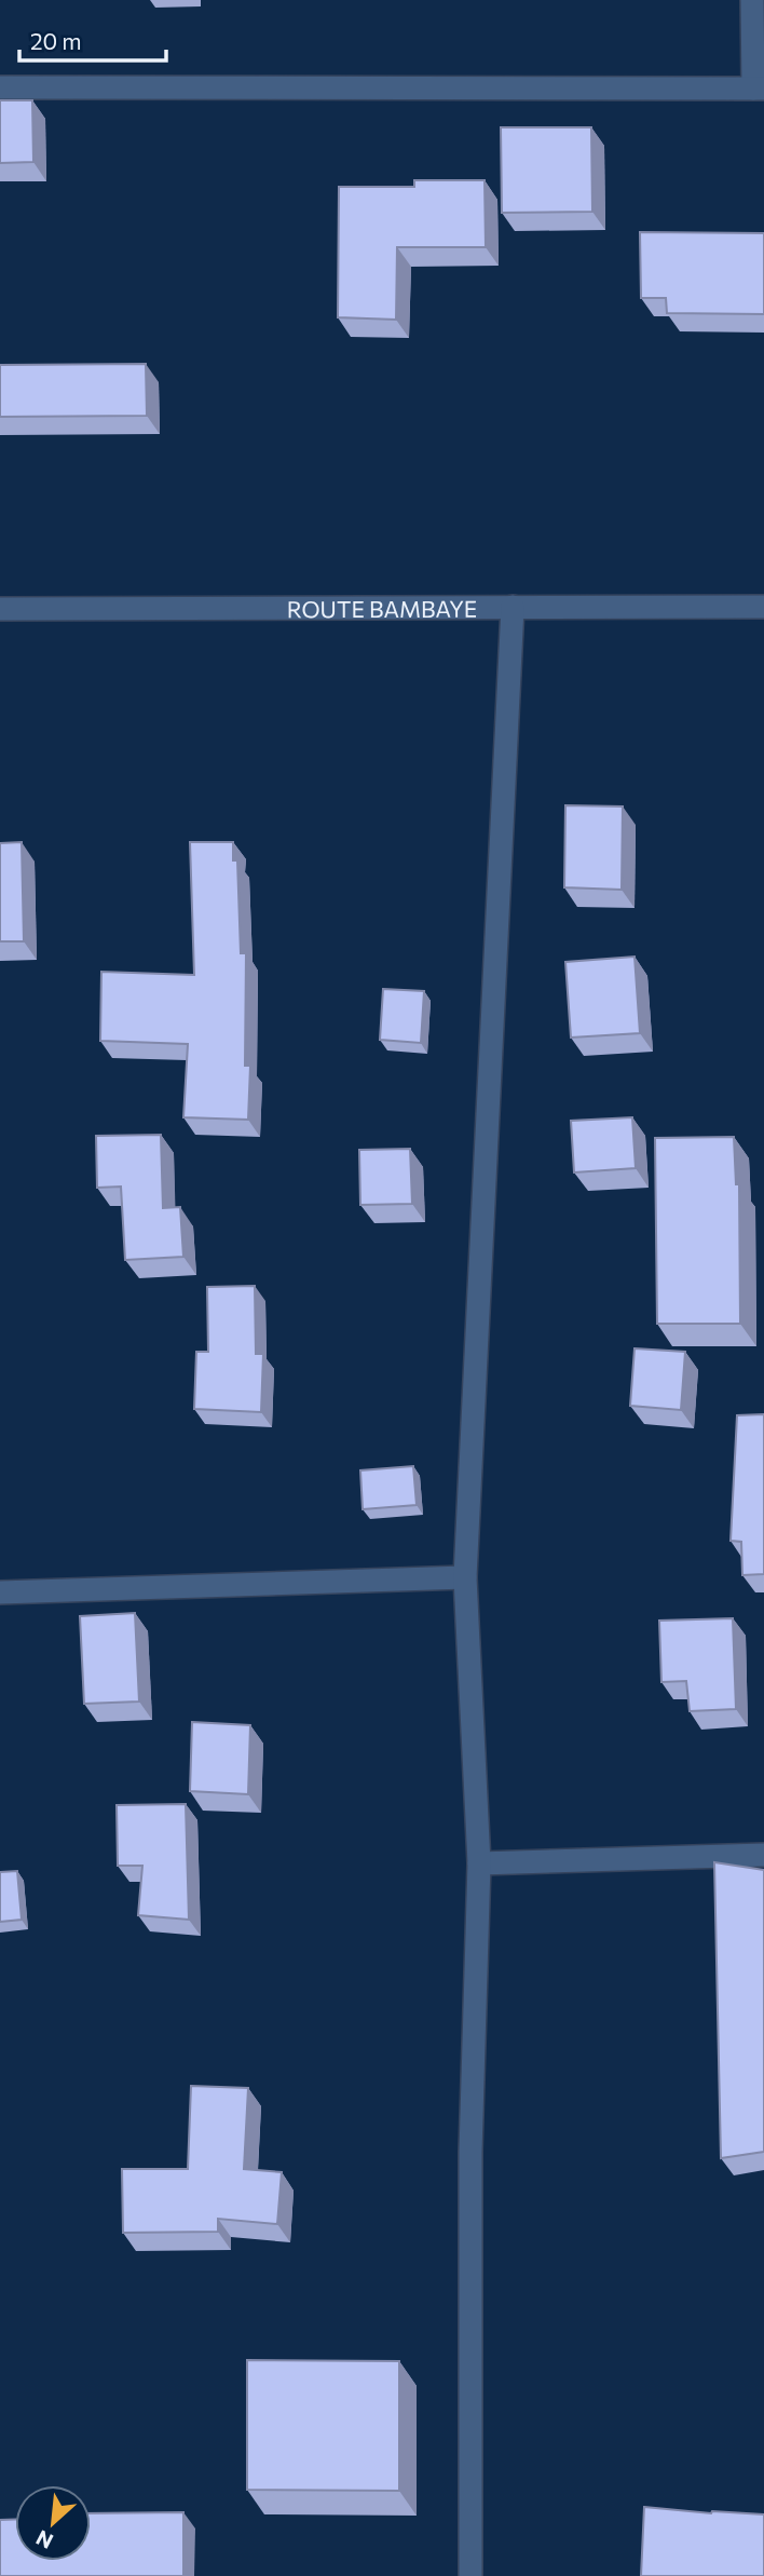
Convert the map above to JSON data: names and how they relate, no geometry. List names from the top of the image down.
{
  "streets": {
    "street": ["ROUTE BAMBAYE"]
  },
  "scale_bar": "20 m",
  "north": "bottom left"
}
